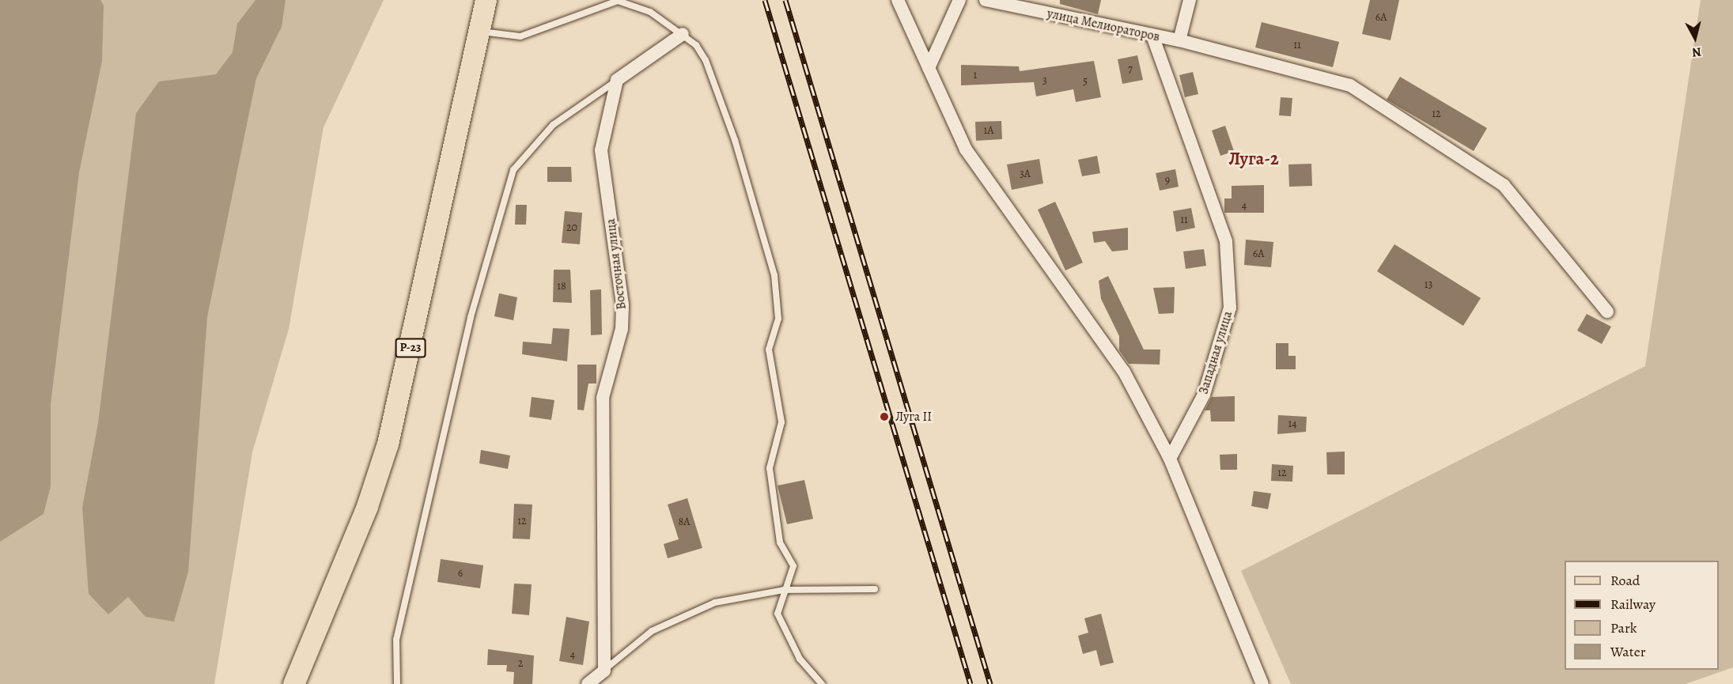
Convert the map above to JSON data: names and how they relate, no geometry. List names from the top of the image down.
{
  "streets": {
    "main road": ["Р-23"],
    "street": ["улица Мелиораторов", "Восточная улица", "Западная улица"]
  },
  "crossings": [
    ["улица Мелиораторов", "Западная улица"]
  ],
  "districts": ["Луга-2"],
  "places": ["Луга II"],
  "house_numbers": [
    "6А",
    "11",
    "7",
    "1",
    "3",
    "5",
    "12",
    "1А",
    "3А",
    "9",
    "4",
    "11",
    "20",
    "6А",
    "13",
    "18",
    "14",
    "12",
    "12",
    "8А",
    "6",
    "4",
    "2"
  ],
  "legend": [
    "Road",
    "Railway",
    "Park",
    "Water"
  ],
  "north": "bottom"
}
